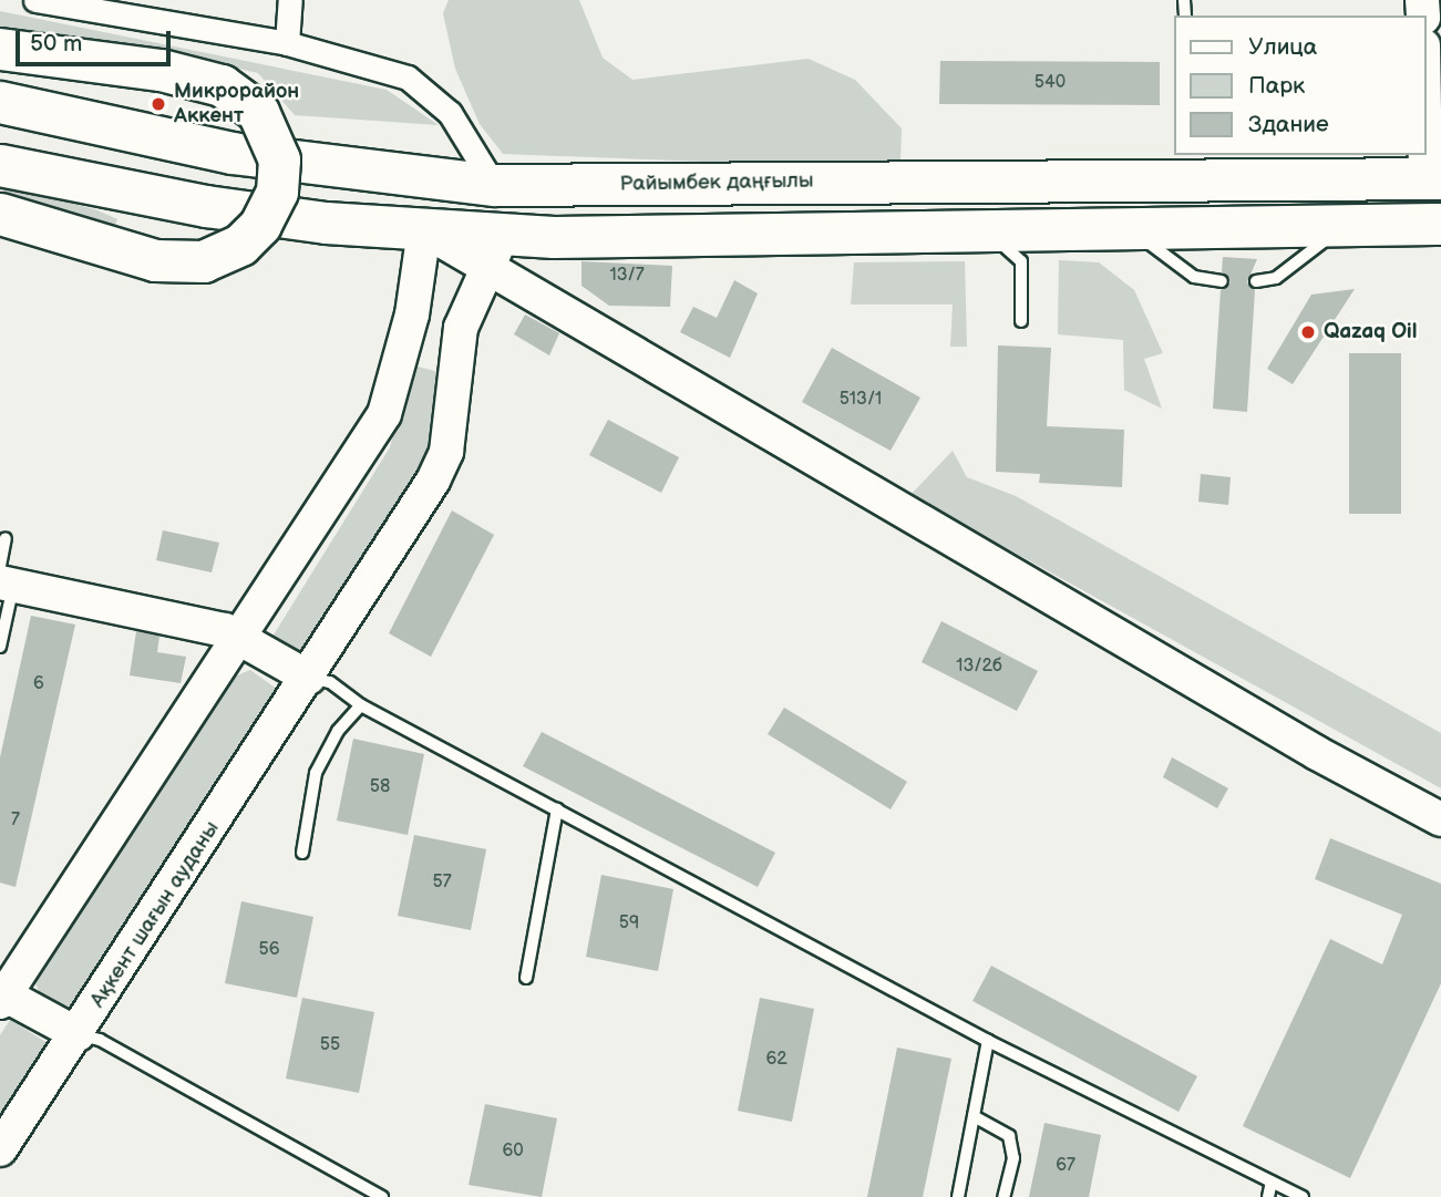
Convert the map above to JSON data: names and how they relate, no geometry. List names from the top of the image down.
{
  "streets": {
    "highway": ["Райымбек даңғылы"],
    "street": ["Ақкент шағын ауданы"]
  },
  "places": ["Микрорайон Аккент", "Qazaq Oil"],
  "house_numbers": [
    "540",
    "13/7",
    "513/1",
    "13/2б",
    "6",
    "58",
    "7",
    "57",
    "59",
    "56",
    "55",
    "62",
    "60",
    "67"
  ],
  "legend": ["Улица", "Парк", "Здание"],
  "scale_bar": "50 m"
}
